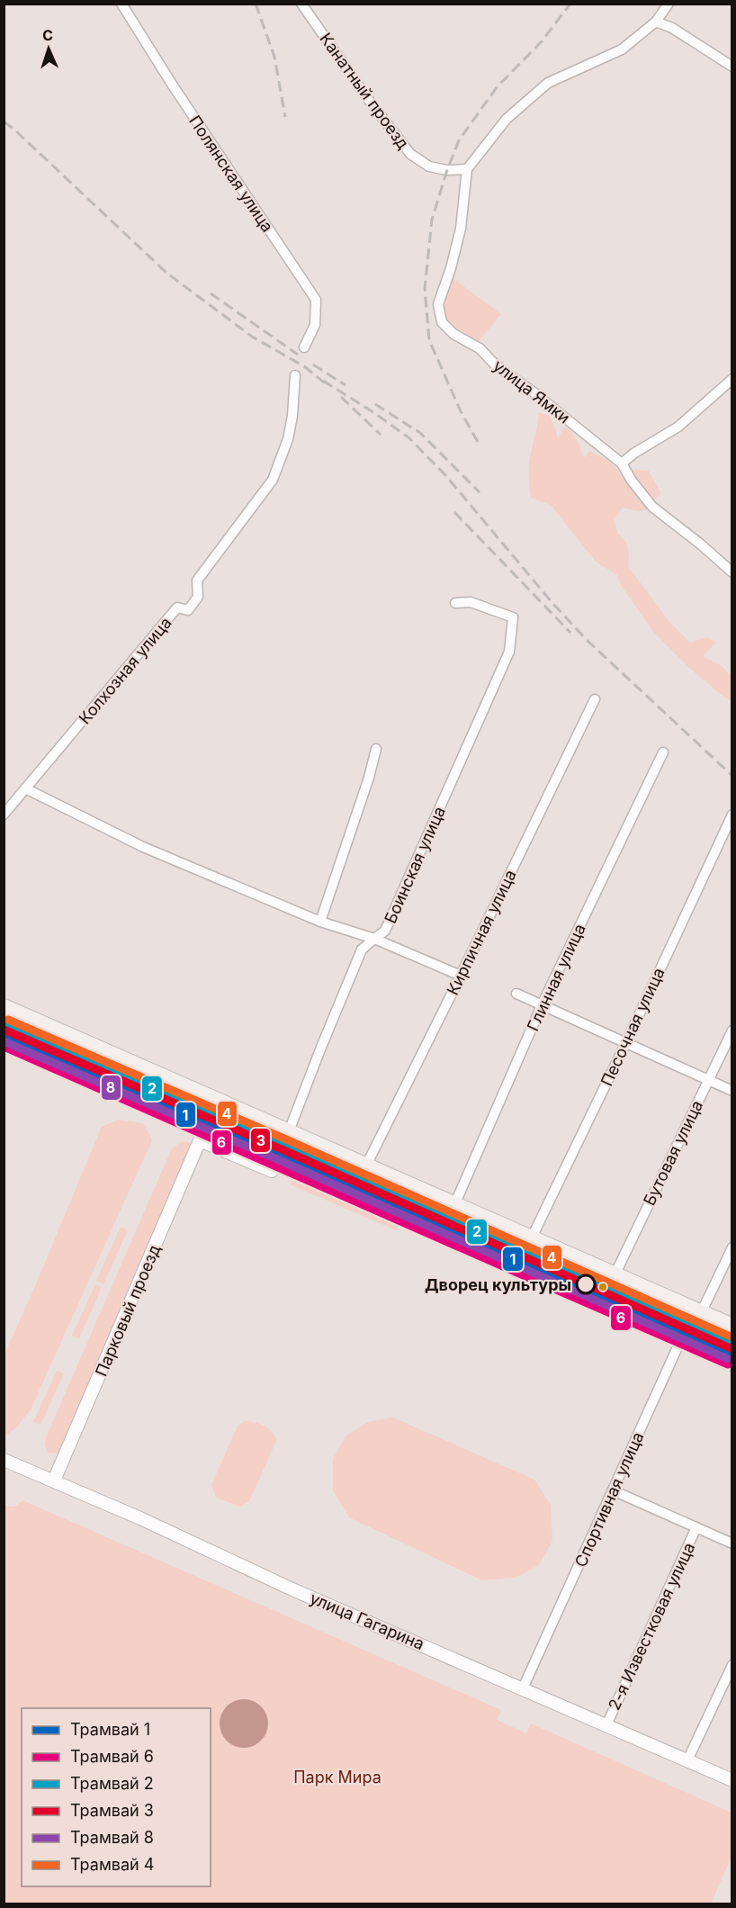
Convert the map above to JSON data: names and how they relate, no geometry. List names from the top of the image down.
{
  "streets": {
    "street": [
      "Канатный проезд",
      "Полянская улица",
      "улица Ямки",
      "Колхозная улица",
      "Боинская улица",
      "Кирпичная улица",
      "Глинная улица",
      "Песочная улица",
      "Бутовая улица",
      "Парковый проезд",
      "Спортивная улица",
      "улица Гагарина",
      "2-я Известковая улица"
    ]
  },
  "crossings": [
    ["Канатный проезд", "улица Ямки"],
    ["Боинская улица", "Парковый проезд"],
    ["Парковый проезд", "улица Гагарина"],
    ["Спортивная улица", "улица Гагарина"],
    ["улица Гагарина", "2-я Известковая улица"]
  ],
  "parks": ["Парк Мира"],
  "places": ["Дворец культуры"],
  "lines": [
    "tram line 4",
    "tram line 2",
    "tram line 3",
    "tram line 1",
    "tram line 8",
    "tram line 6"
  ],
  "legend": [
    "Трамвай 1",
    "Трамвай 6",
    "Трамвай 2",
    "Трамвай 3",
    "Трамвай 8",
    "Трамвай 4"
  ],
  "north": "top"
}
